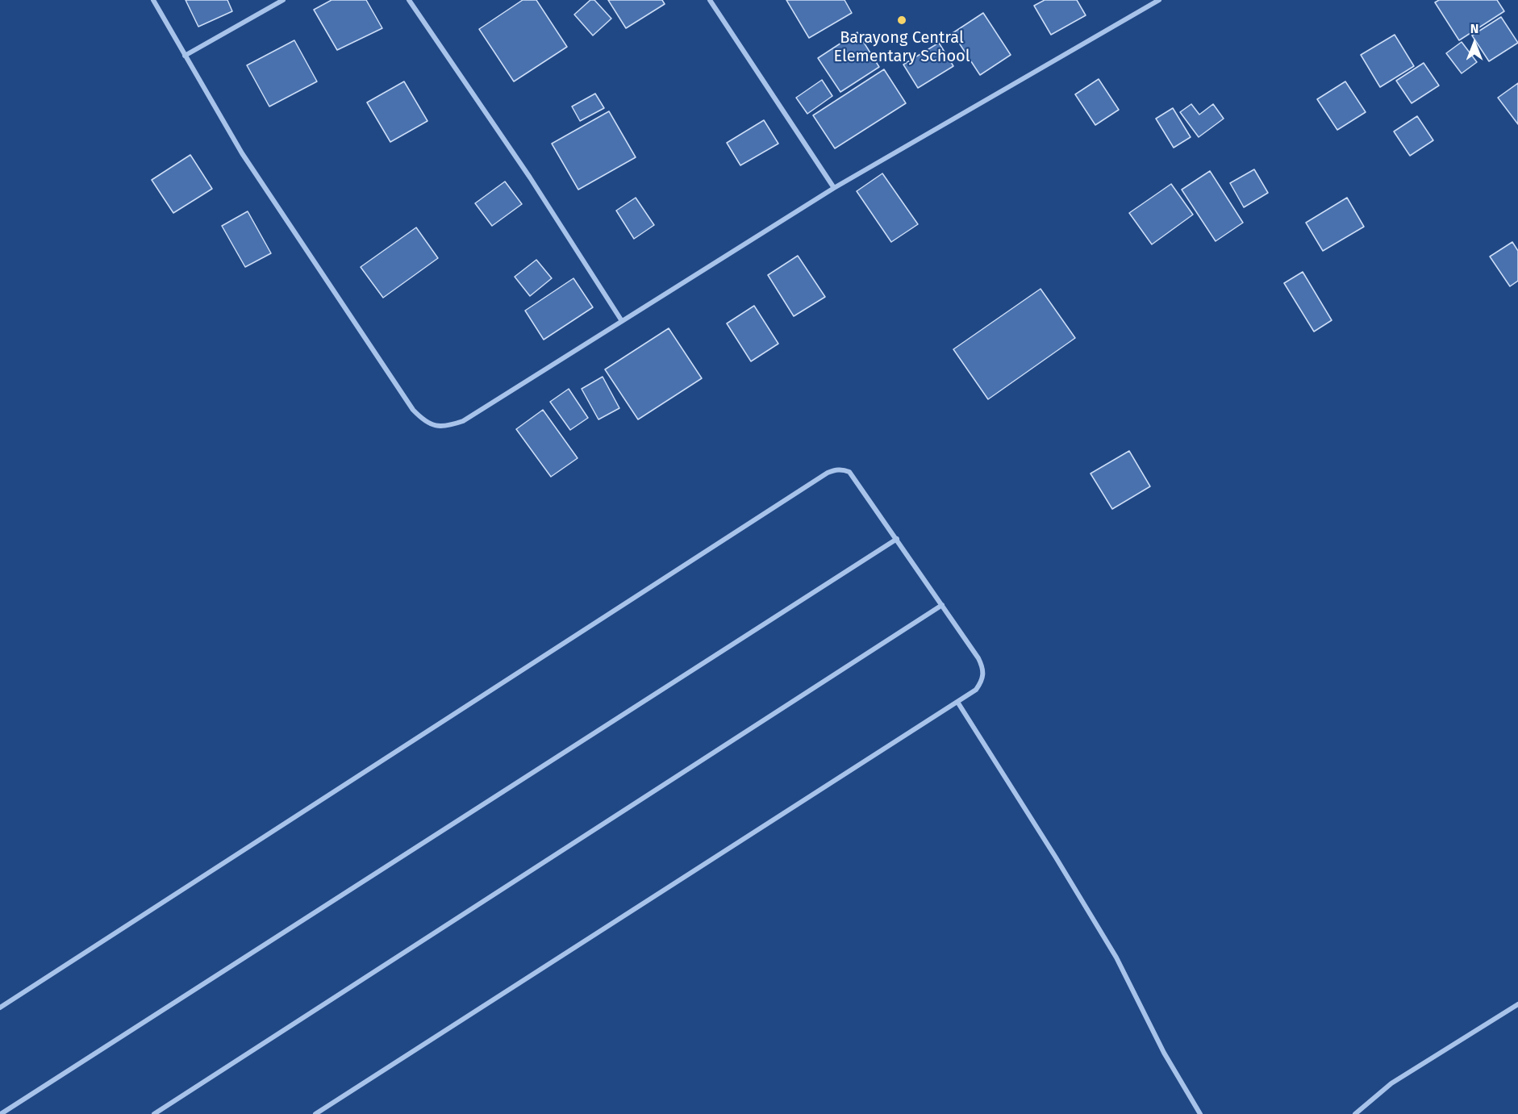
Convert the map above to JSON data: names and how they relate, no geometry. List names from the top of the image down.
{
  "places": ["Barayong Central Elementary School"],
  "north": "top"
}
